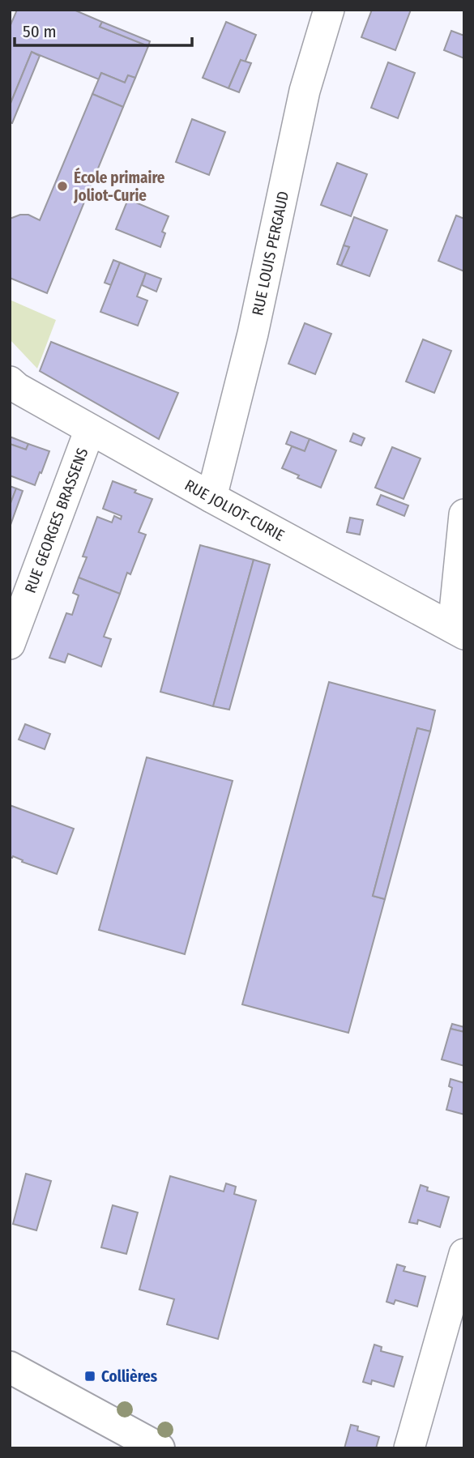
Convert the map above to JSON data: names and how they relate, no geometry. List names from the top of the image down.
{
  "streets": {
    "street": ["RUE LOUIS PERGAUD", "RUE JOLIOT-CURIE", "RUE GEORGES BRASSENS"]
  },
  "crossings": [
    ["RUE LOUIS PERGAUD", "RUE JOLIOT-CURIE"],
    ["RUE JOLIOT-CURIE", "RUE GEORGES BRASSENS"]
  ],
  "places": {
    "other": ["École primaire Joliot-Curie"],
    "transit": ["Collières"]
  },
  "scale_bar": "50 m"
}
